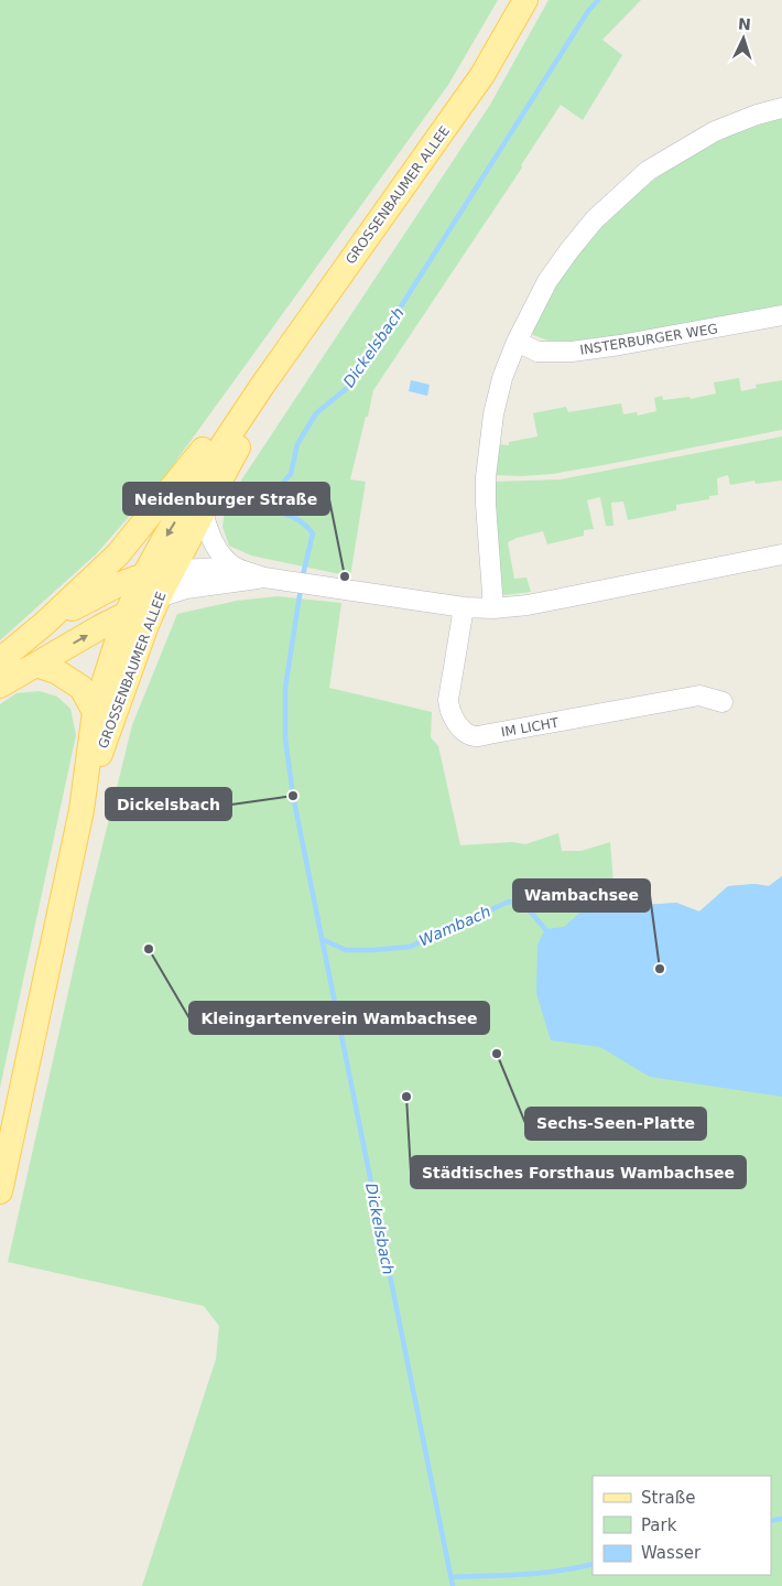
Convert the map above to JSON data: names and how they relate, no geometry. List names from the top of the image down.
{
  "streets": {
    "main road": ["GROSSENBAUMER ALLEE"],
    "street": ["INSTERBURGER WEG", "IM LICHT"]
  },
  "water": ["Dickelsbach", "Wambach"],
  "places": [
    "Neidenburger Straße",
    "Dickelsbach",
    "Kleingartenverein Wambachsee",
    "Wambachsee",
    "Sechs-Seen-Platte",
    "Städtisches Forsthaus Wambachsee"
  ],
  "legend": ["Straße", "Park", "Wasser"],
  "north": "top"
}
